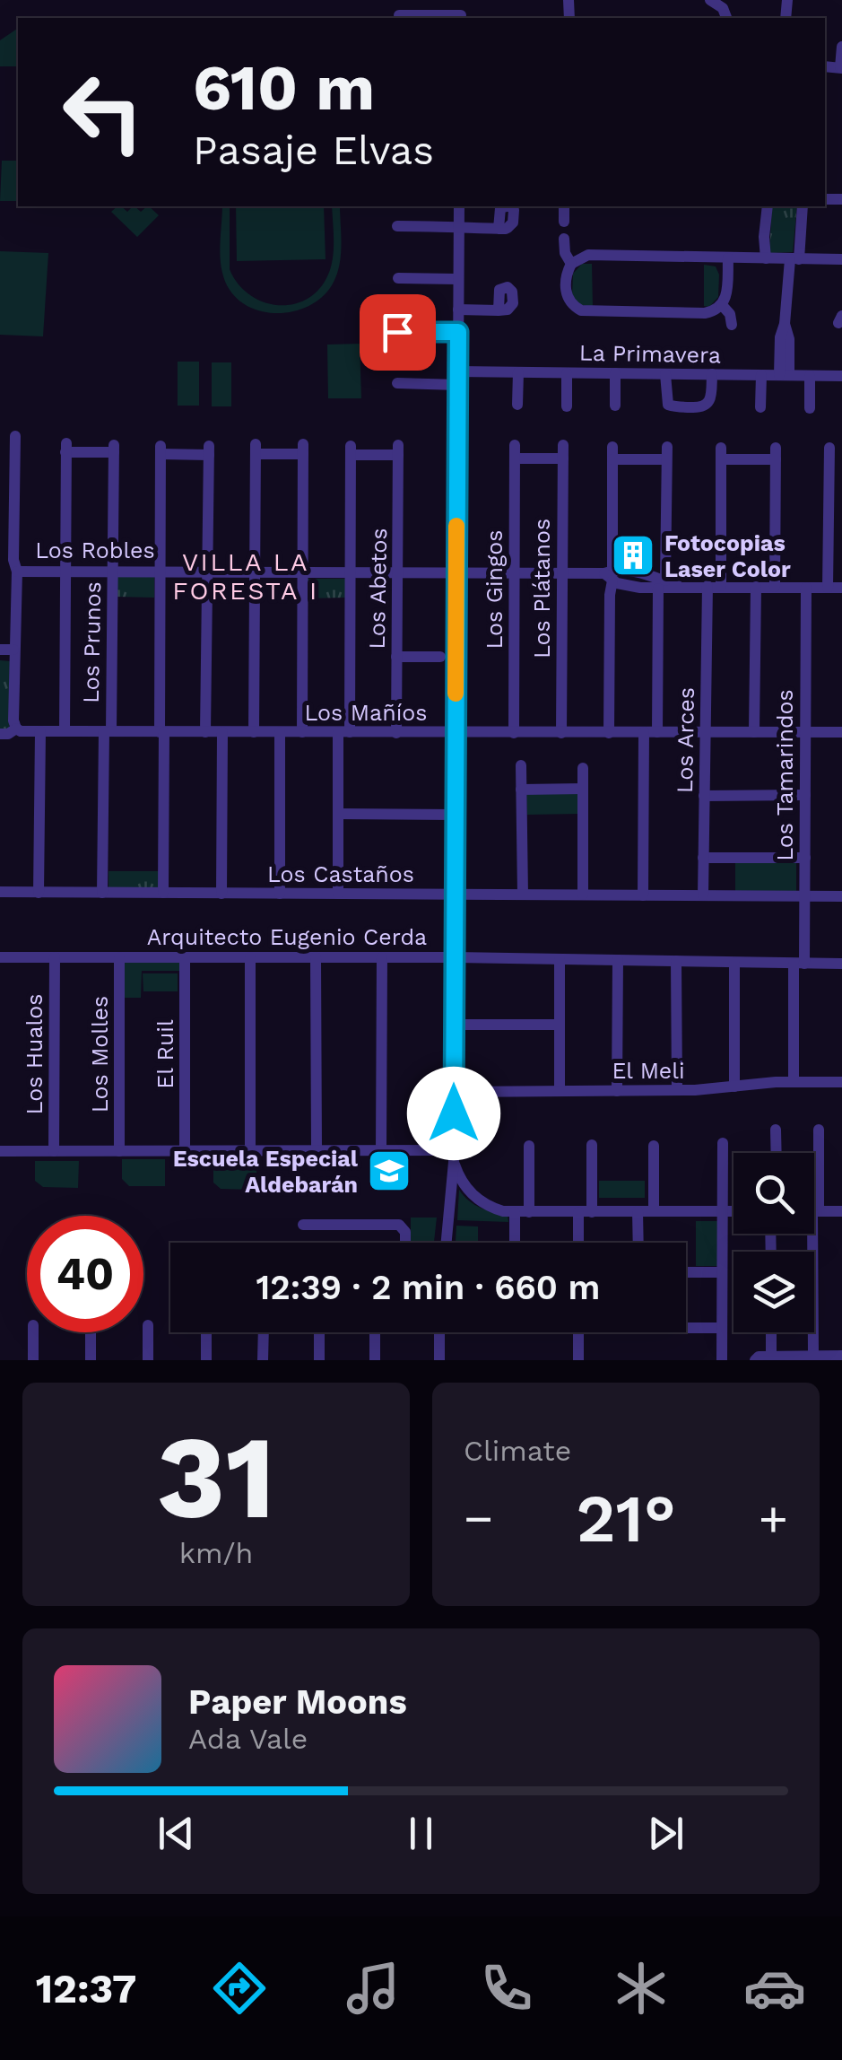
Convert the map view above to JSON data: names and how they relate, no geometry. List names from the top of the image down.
{
  "streets": {
    "street": [
      "La Primavera",
      "Los Robles",
      "Los Abetos",
      "Los Plátanos",
      "Los Gingos",
      "Los Prunos",
      "Los Mañíos",
      "Los Arces",
      "Los Tamarindos",
      "Los Castaños",
      "Arquitecto Eugenio Cerda",
      "Los Hualos",
      "Los Molles",
      "El Ruil",
      "El Meli"
    ]
  },
  "crossings": [
    ["Los Robles", "Los Abetos"],
    ["Los Robles", "Los Plátanos"],
    ["Los Robles", "Los Gingos"],
    ["Los Robles", "Los Prunos"],
    ["Los Robles", "Los Arces"],
    ["Los Robles", "Los Tamarindos"],
    ["Los Abetos", "Los Mañíos"],
    ["Los Plátanos", "Los Gingos"],
    ["Los Plátanos", "Los Mañíos"],
    ["Los Gingos", "Los Mañíos"],
    ["Los Prunos", "Los Mañíos"],
    ["Los Prunos", "Los Castaños"],
    ["Los Mañíos", "Los Arces"],
    ["Los Mañíos", "Los Tamarindos"],
    ["Los Arces", "Los Castaños"],
    ["Los Tamarindos", "Los Castaños"],
    ["Los Tamarindos", "Arquitecto Eugenio Cerda"],
    ["Los Tamarindos", "El Meli"],
    ["Arquitecto Eugenio Cerda", "Los Hualos"],
    ["Arquitecto Eugenio Cerda", "Los Molles"],
    ["Arquitecto Eugenio Cerda", "El Ruil"]
  ],
  "districts": ["VILLA LA FORESTA I"],
  "places": {
    "building": ["Fotocopias Laser Color"],
    "school or university": ["Escuela Especial Aldebarán"]
  },
  "page": {
    "turn": ["610 m", "Pasaje Elvas"],
    "limit": "40",
    "trip": "12:39 · 2 min · 660 m",
    "tile": [
      ["31", "km/h"],
      "Climate"
    ],
    "heat": ["−", "21°", "+"],
    "song": ["Paper Moons", "Ada Vale"],
    "tabs": "12:37"
  }
}
